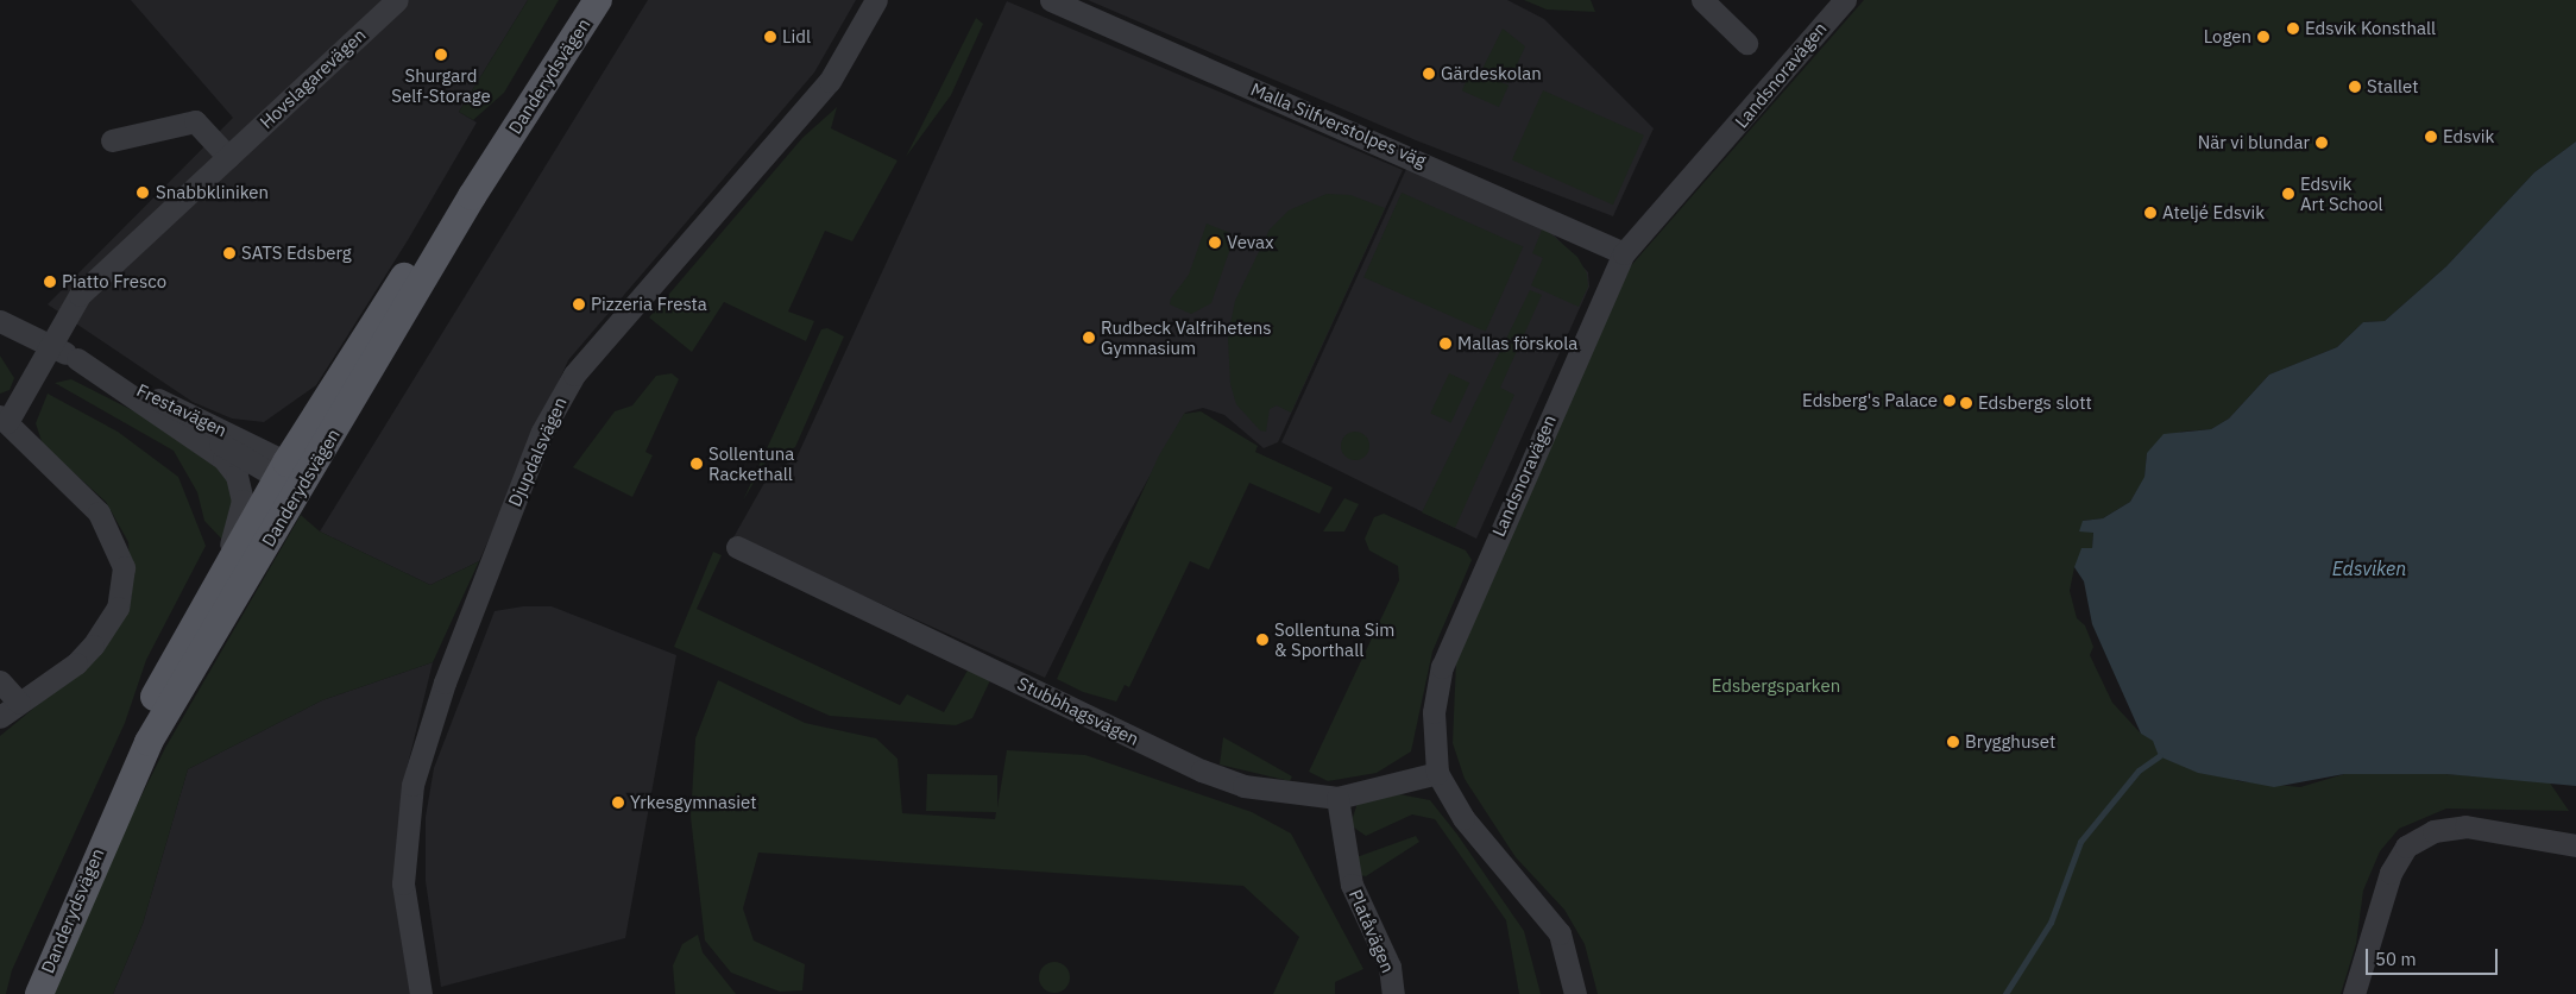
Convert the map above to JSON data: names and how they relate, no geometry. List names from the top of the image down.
{
  "streets": {
    "main road": ["Danderydsvägen"],
    "street": [
      "Landsnoravägen",
      "Hovslagarevägen",
      "Malla Silfverstolpes väg",
      "Frestavägen",
      "Djupdalsvägen",
      "Stubbhagsvägen",
      "Platåvägen"
    ]
  },
  "crossings": [
    ["Landsnoravägen", "Malla Silfverstolpes väg"],
    ["Landsnoravägen", "Stubbhagsvägen"],
    ["Danderydsvägen", "Frestavägen"],
    ["Hovslagarevägen", "Frestavägen"],
    ["Stubbhagsvägen", "Platåvägen"]
  ],
  "water": ["Edsviken"],
  "parks": ["Edsbergsparken"],
  "places": [
    "Edsvik Konsthall",
    "Lidl",
    "Logen",
    "Shurgard Self-Storage",
    "Gärdeskolan",
    "Stallet",
    "Edsvik",
    "När vi blundar",
    "Snabbkliniken",
    "Edsvik Art School",
    "Ateljé Edsvik",
    "Vevax",
    "SATS Edsberg",
    "Piatto Fresco",
    "Pizzeria Fresta",
    "Rudbeck Valfrihetens Gymnasium",
    "Mallas förskola",
    "Edsberg's Palace",
    "Edsbergs slott",
    "Sollentuna Rackethall",
    "Sollentuna Sim & Sporthall",
    "Brygghuset",
    "Yrkesgymnasiet"
  ],
  "scale_bar": "50 m"
}
